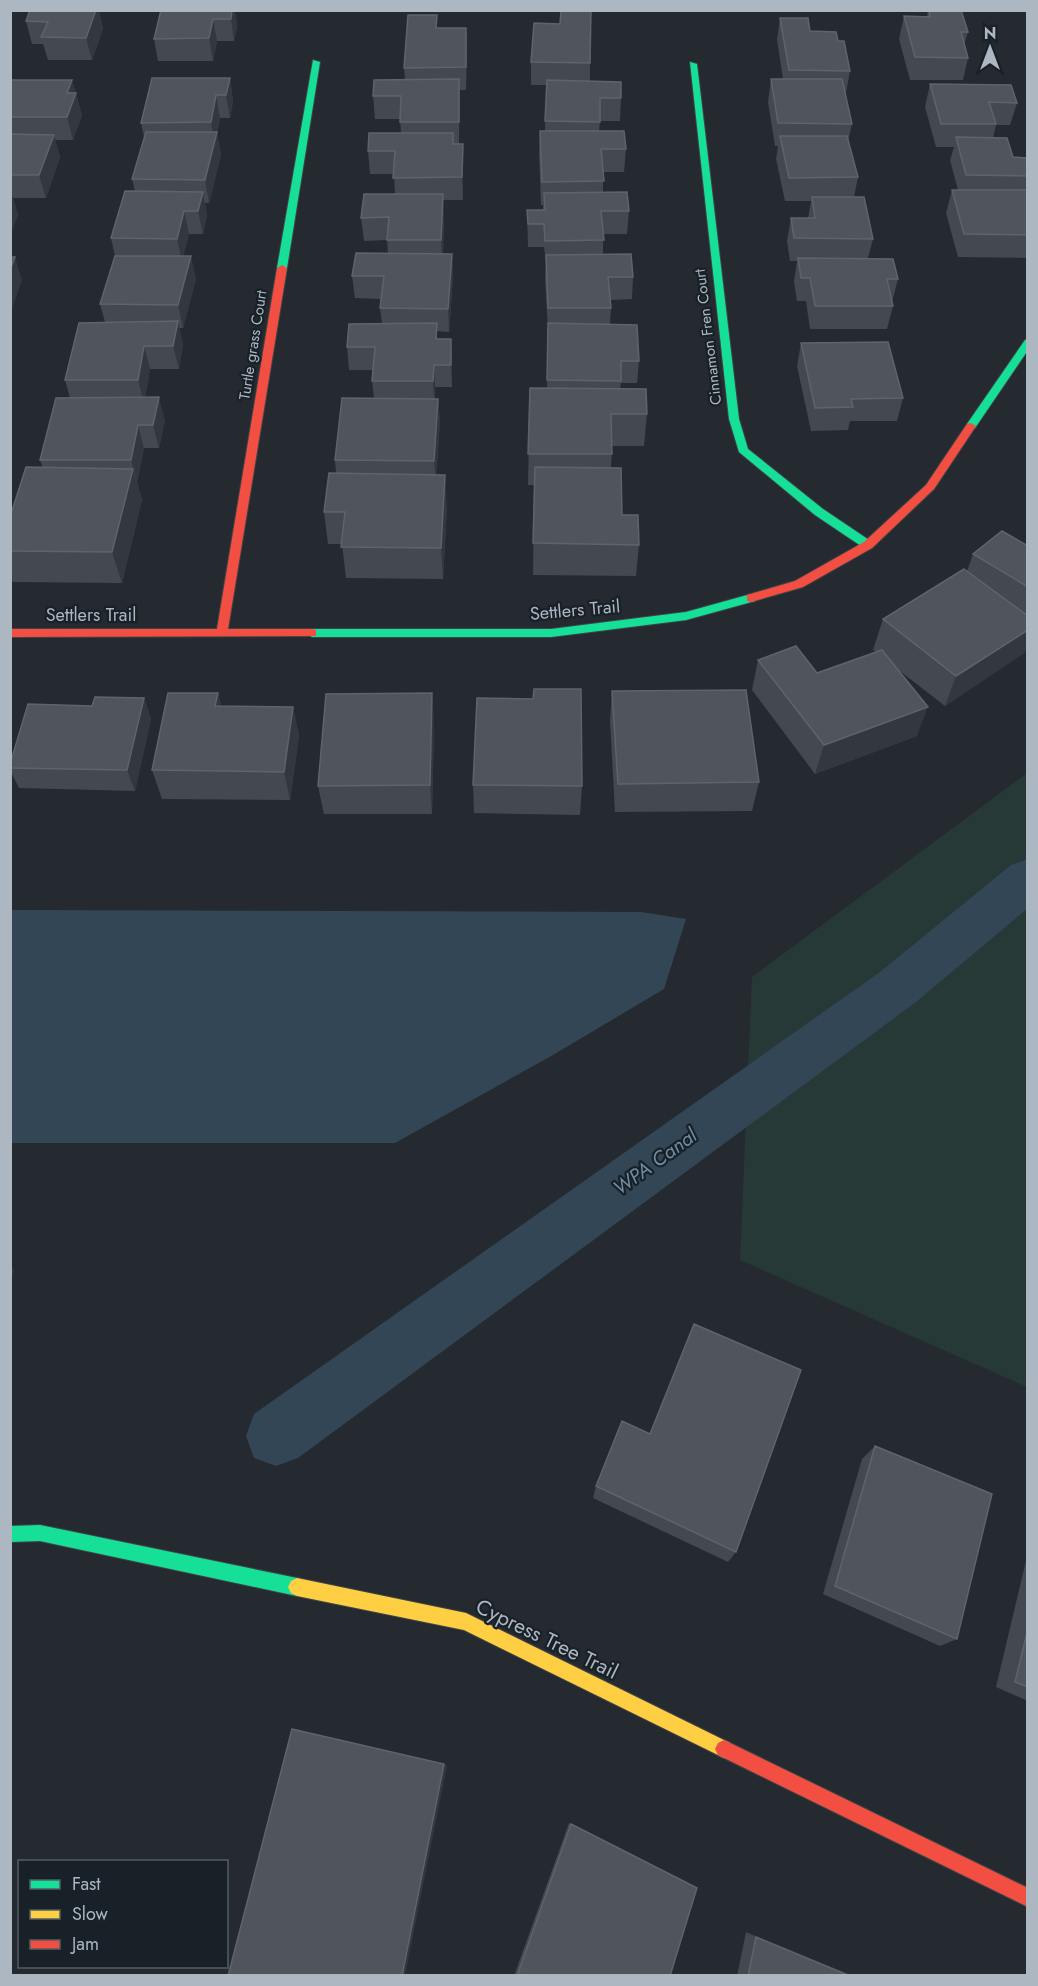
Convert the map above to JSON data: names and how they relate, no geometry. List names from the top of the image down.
{
  "streets": {
    "street": [
      "Cinnamon Fren Court",
      "Turtle grass Court",
      "Settlers Trail",
      "Cypress Tree Trail"
    ]
  },
  "crossings": [
    ["Cinnamon Fren Court", "Settlers Trail"],
    ["Turtle grass Court", "Settlers Trail"]
  ],
  "water": ["WPA Canal"],
  "legend": ["Fast", "Slow", "Jam"],
  "north": "top"
}
